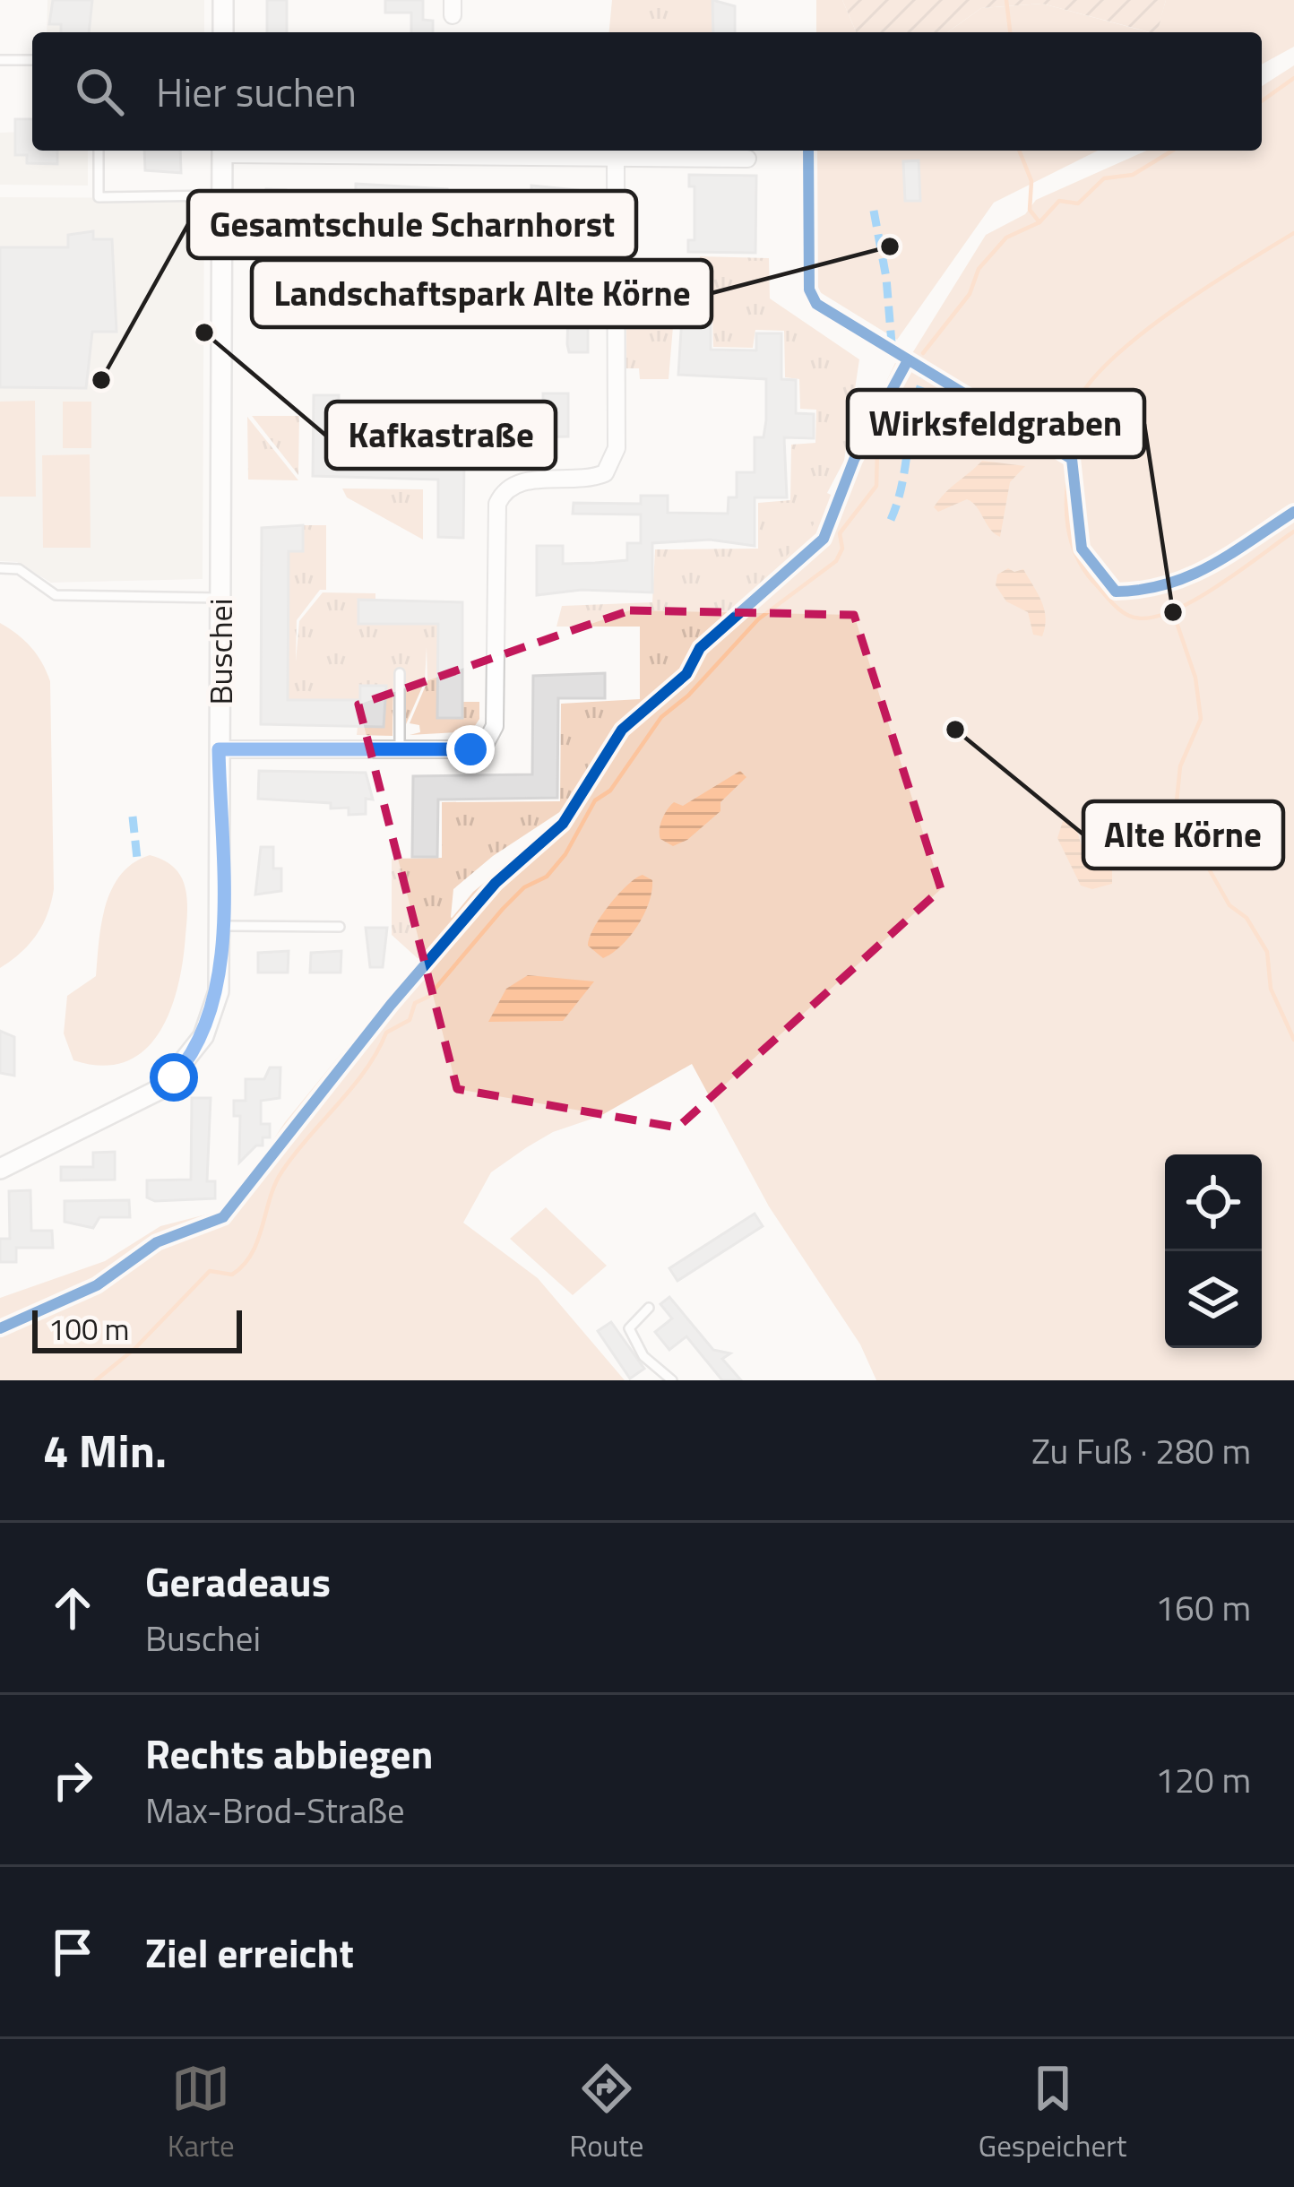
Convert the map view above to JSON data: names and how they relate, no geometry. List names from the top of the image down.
{
  "streets": {
    "street": ["Buschei"]
  },
  "places": [
    "Landschaftspark Alte Körne",
    "Kafkastraße",
    "Gesamtschule Scharnhorst",
    "Wirksfeldgraben",
    "Alte Körne"
  ],
  "scale_bar": "100 m",
  "page": {
    "search": "Hier suchen",
    "scale": "100 m",
    "heading": ["4 Min.", "Zu Fuß · 280 m"],
    "list": [
      ["Geradeaus", "Buschei", "160 m"],
      ["Rechts abbiegen", "Max-Brod-Straße", "120 m"],
      "Ziel erreicht"
    ],
    "nav": ["Karte", "Route", "Gespeichert"]
  }
}
